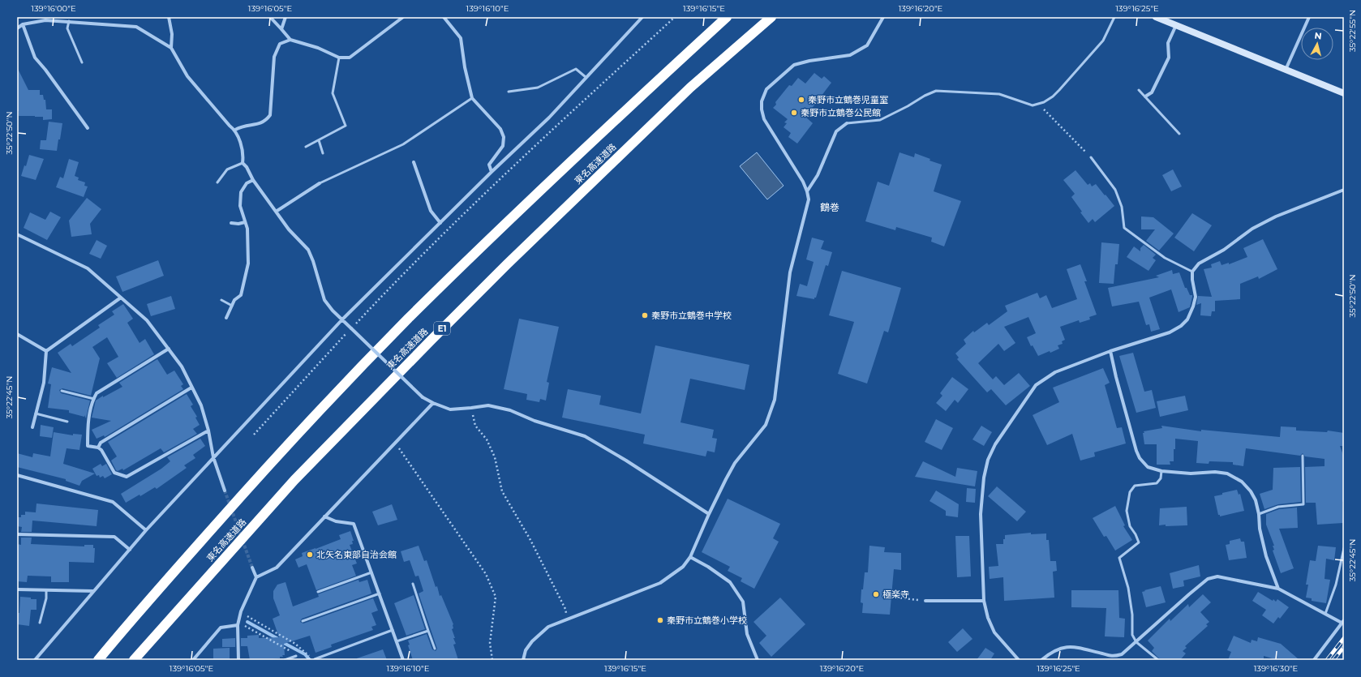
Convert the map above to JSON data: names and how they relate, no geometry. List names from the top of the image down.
{
  "streets": {
    "highway": ["東名高速道路", "E1"]
  },
  "districts": ["鶴巻"],
  "places": [
    "秦野市立鶴巻児童室",
    "秦野市立鶴巻公民館",
    "秦野市立鶴巻中学校",
    "北矢名東部自治会館",
    "極楽寺",
    "秦野市立鶴巻小学校"
  ],
  "north": "top",
  "coordinates": [
    "139°16'00\"E",
    "139°16'05\"E",
    "139°16'10\"E",
    "139°16'15\"E",
    "139°16'20\"E",
    "139°16'25\"E",
    "35°22'55\"N",
    "35°22'50\"N",
    "35°22'45\"N",
    "139°16'30\"E"
  ]
}
